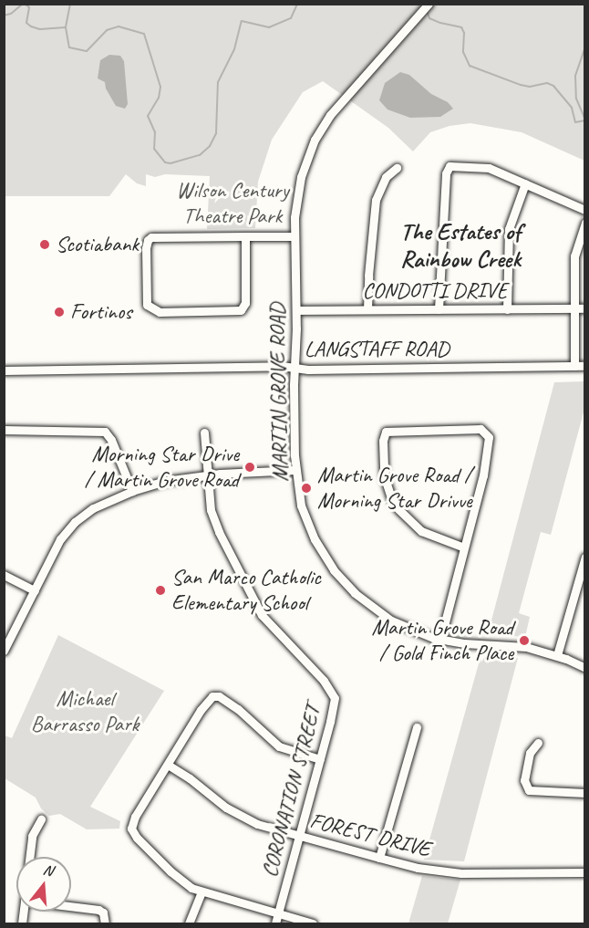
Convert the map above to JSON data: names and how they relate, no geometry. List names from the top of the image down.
{
  "streets": {
    "street": [
      "CONDOTTI DRIVE",
      "LANGSTAFF ROAD",
      "MARTIN GROVE ROAD",
      "CORONATION STREET",
      "FOREST DRIVE"
    ]
  },
  "crossings": [
    ["CONDOTTI DRIVE", "MARTIN GROVE ROAD"],
    ["LANGSTAFF ROAD", "MARTIN GROVE ROAD"],
    ["CORONATION STREET", "FOREST DRIVE"]
  ],
  "districts": ["The Estates of Rainbow Creek"],
  "parks": ["Wilson Century Theatre Park", "Michael Barrasso Park"],
  "places": [
    "Scotiabank",
    "Fortinos",
    "Morning Star Drive / Martin Grove Road",
    "Martin Grove Road / Morning Star Drivve",
    "San Marco Catholic Elementary School",
    "Martin Grove Road / Gold Finch Place"
  ],
  "north": "top"
}
